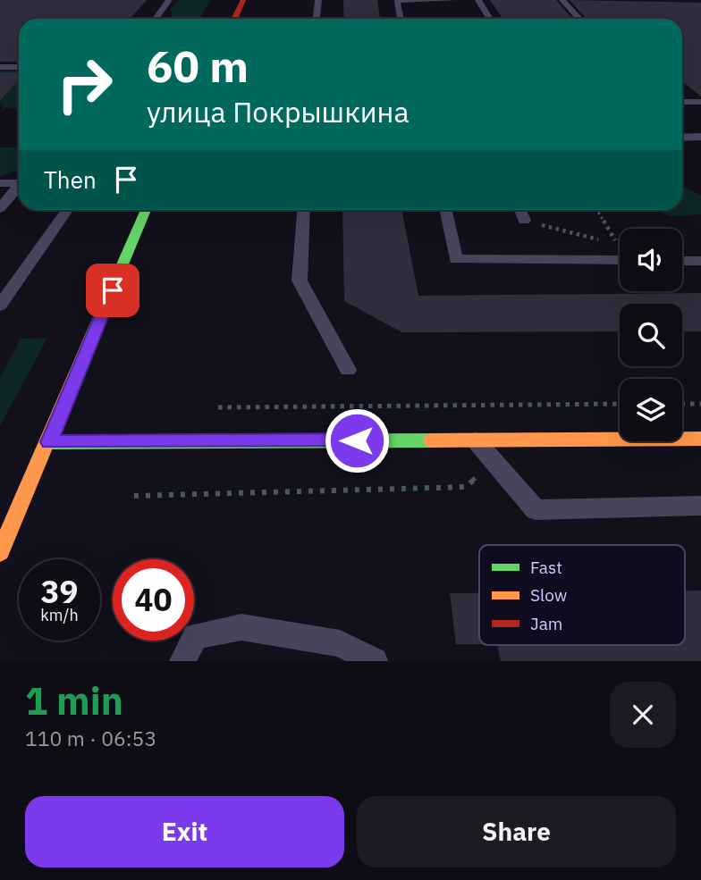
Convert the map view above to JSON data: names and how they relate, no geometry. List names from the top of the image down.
{
  "legend": ["Fast", "Slow", "Jam"],
  "page": {
    "turn": ["60 m", "улица Покрышкина"],
    "then": "Then",
    "speed": "39 km/h",
    "limit": "40",
    "heading": ["1 min", "110 m · 06:53"],
    "buttons": ["Exit", "Share"]
  }
}
